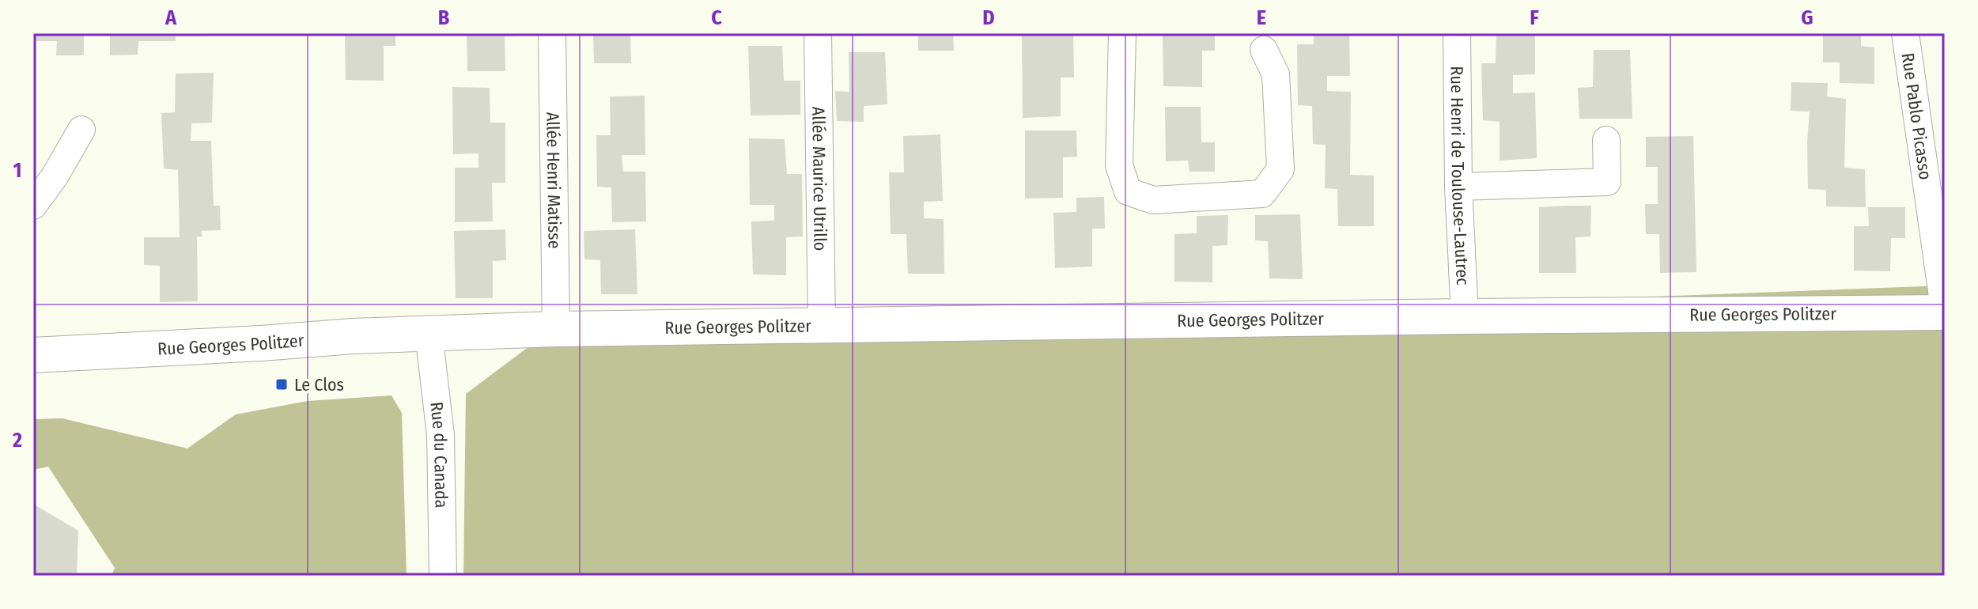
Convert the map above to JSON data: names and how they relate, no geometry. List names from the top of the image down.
{
  "streets": {
    "street": [
      "Rue Pablo Picasso",
      "Rue Henri de Toulouse-Lautrec",
      "Allée Maurice Utrillo",
      "Allée Henri Matisse",
      "Rue Georges Politzer",
      "Rue du Canada"
    ]
  },
  "crossings": [
    ["Rue Pablo Picasso", "Rue Georges Politzer"],
    ["Rue Henri de Toulouse-Lautrec", "Rue Georges Politzer"],
    ["Allée Maurice Utrillo", "Rue Georges Politzer"],
    ["Allée Henri Matisse", "Rue Georges Politzer"],
    ["Rue Georges Politzer", "Rue du Canada"]
  ],
  "places": {
    "transit": ["Le Clos"]
  },
  "grid": {
    "columns": [
      "A",
      "B",
      "C",
      "D",
      "E",
      "F",
      "G"
    ],
    "rows": ["1", "2"]
  }
}
